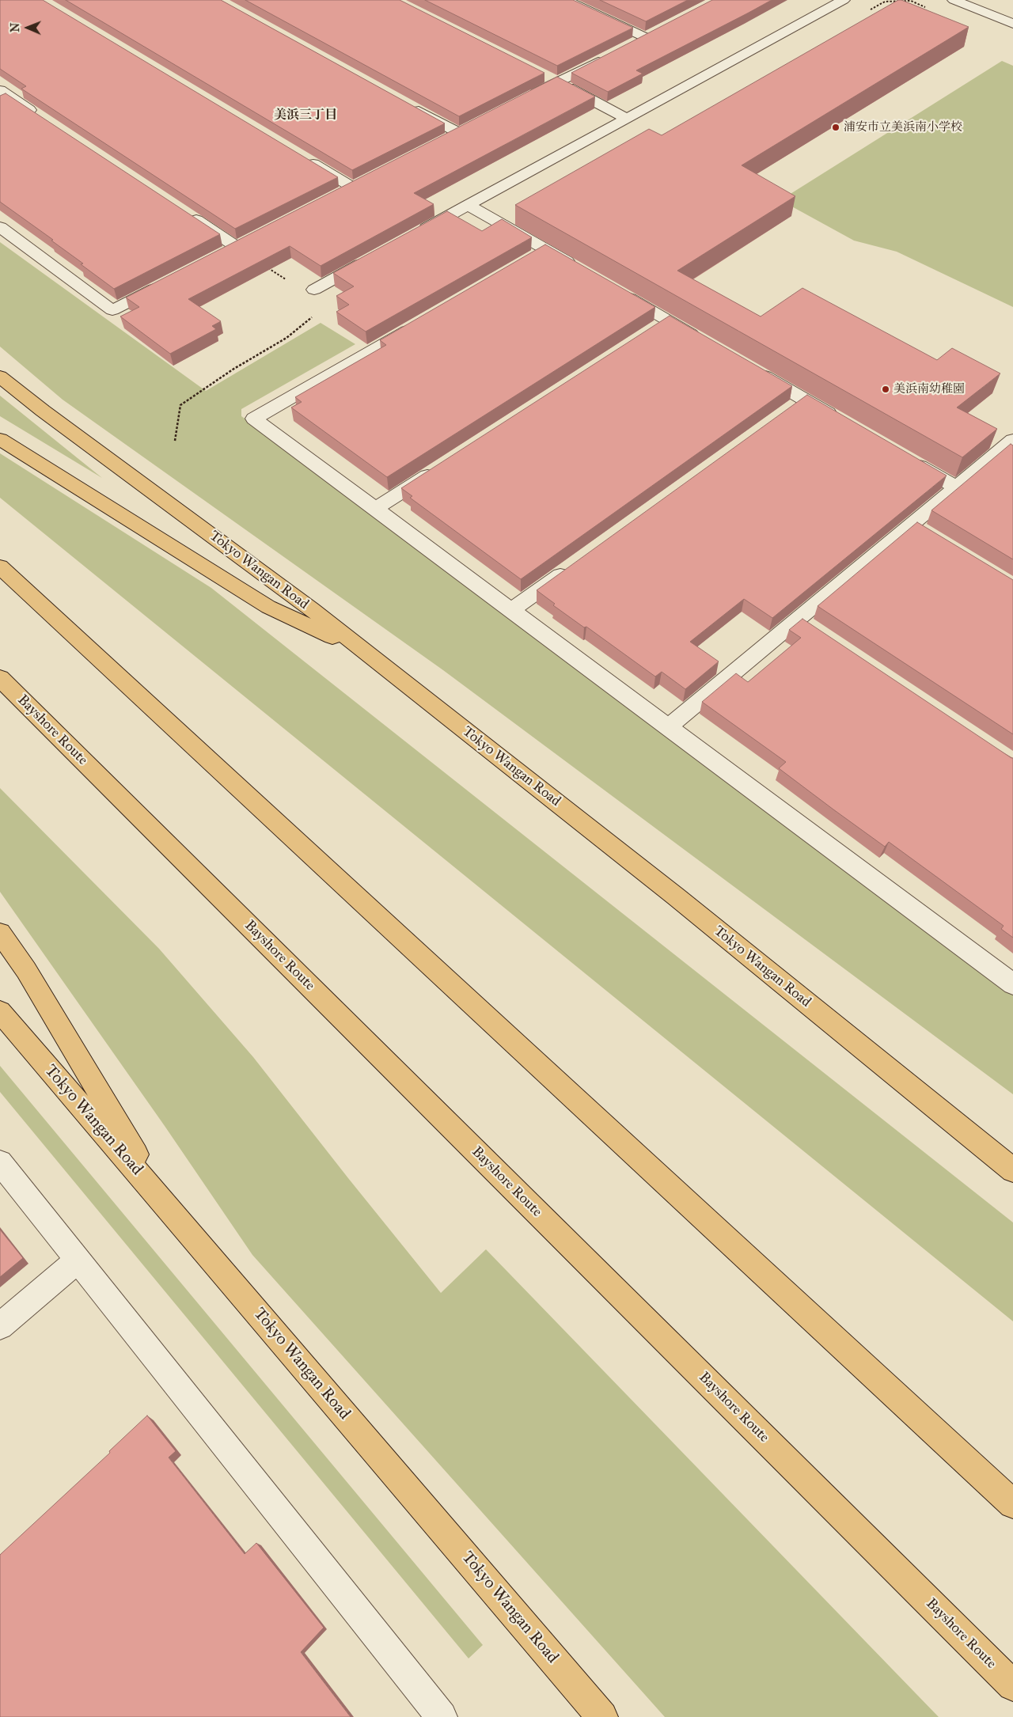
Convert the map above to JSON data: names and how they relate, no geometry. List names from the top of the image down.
{
  "streets": {
    "highway": ["Tokyo Wangan Road", "Bayshore Route"]
  },
  "districts": ["美浜三丁目"],
  "places": ["浦安市立美浜南小学校", "美浜南幼稚園"],
  "north": "left"
}
